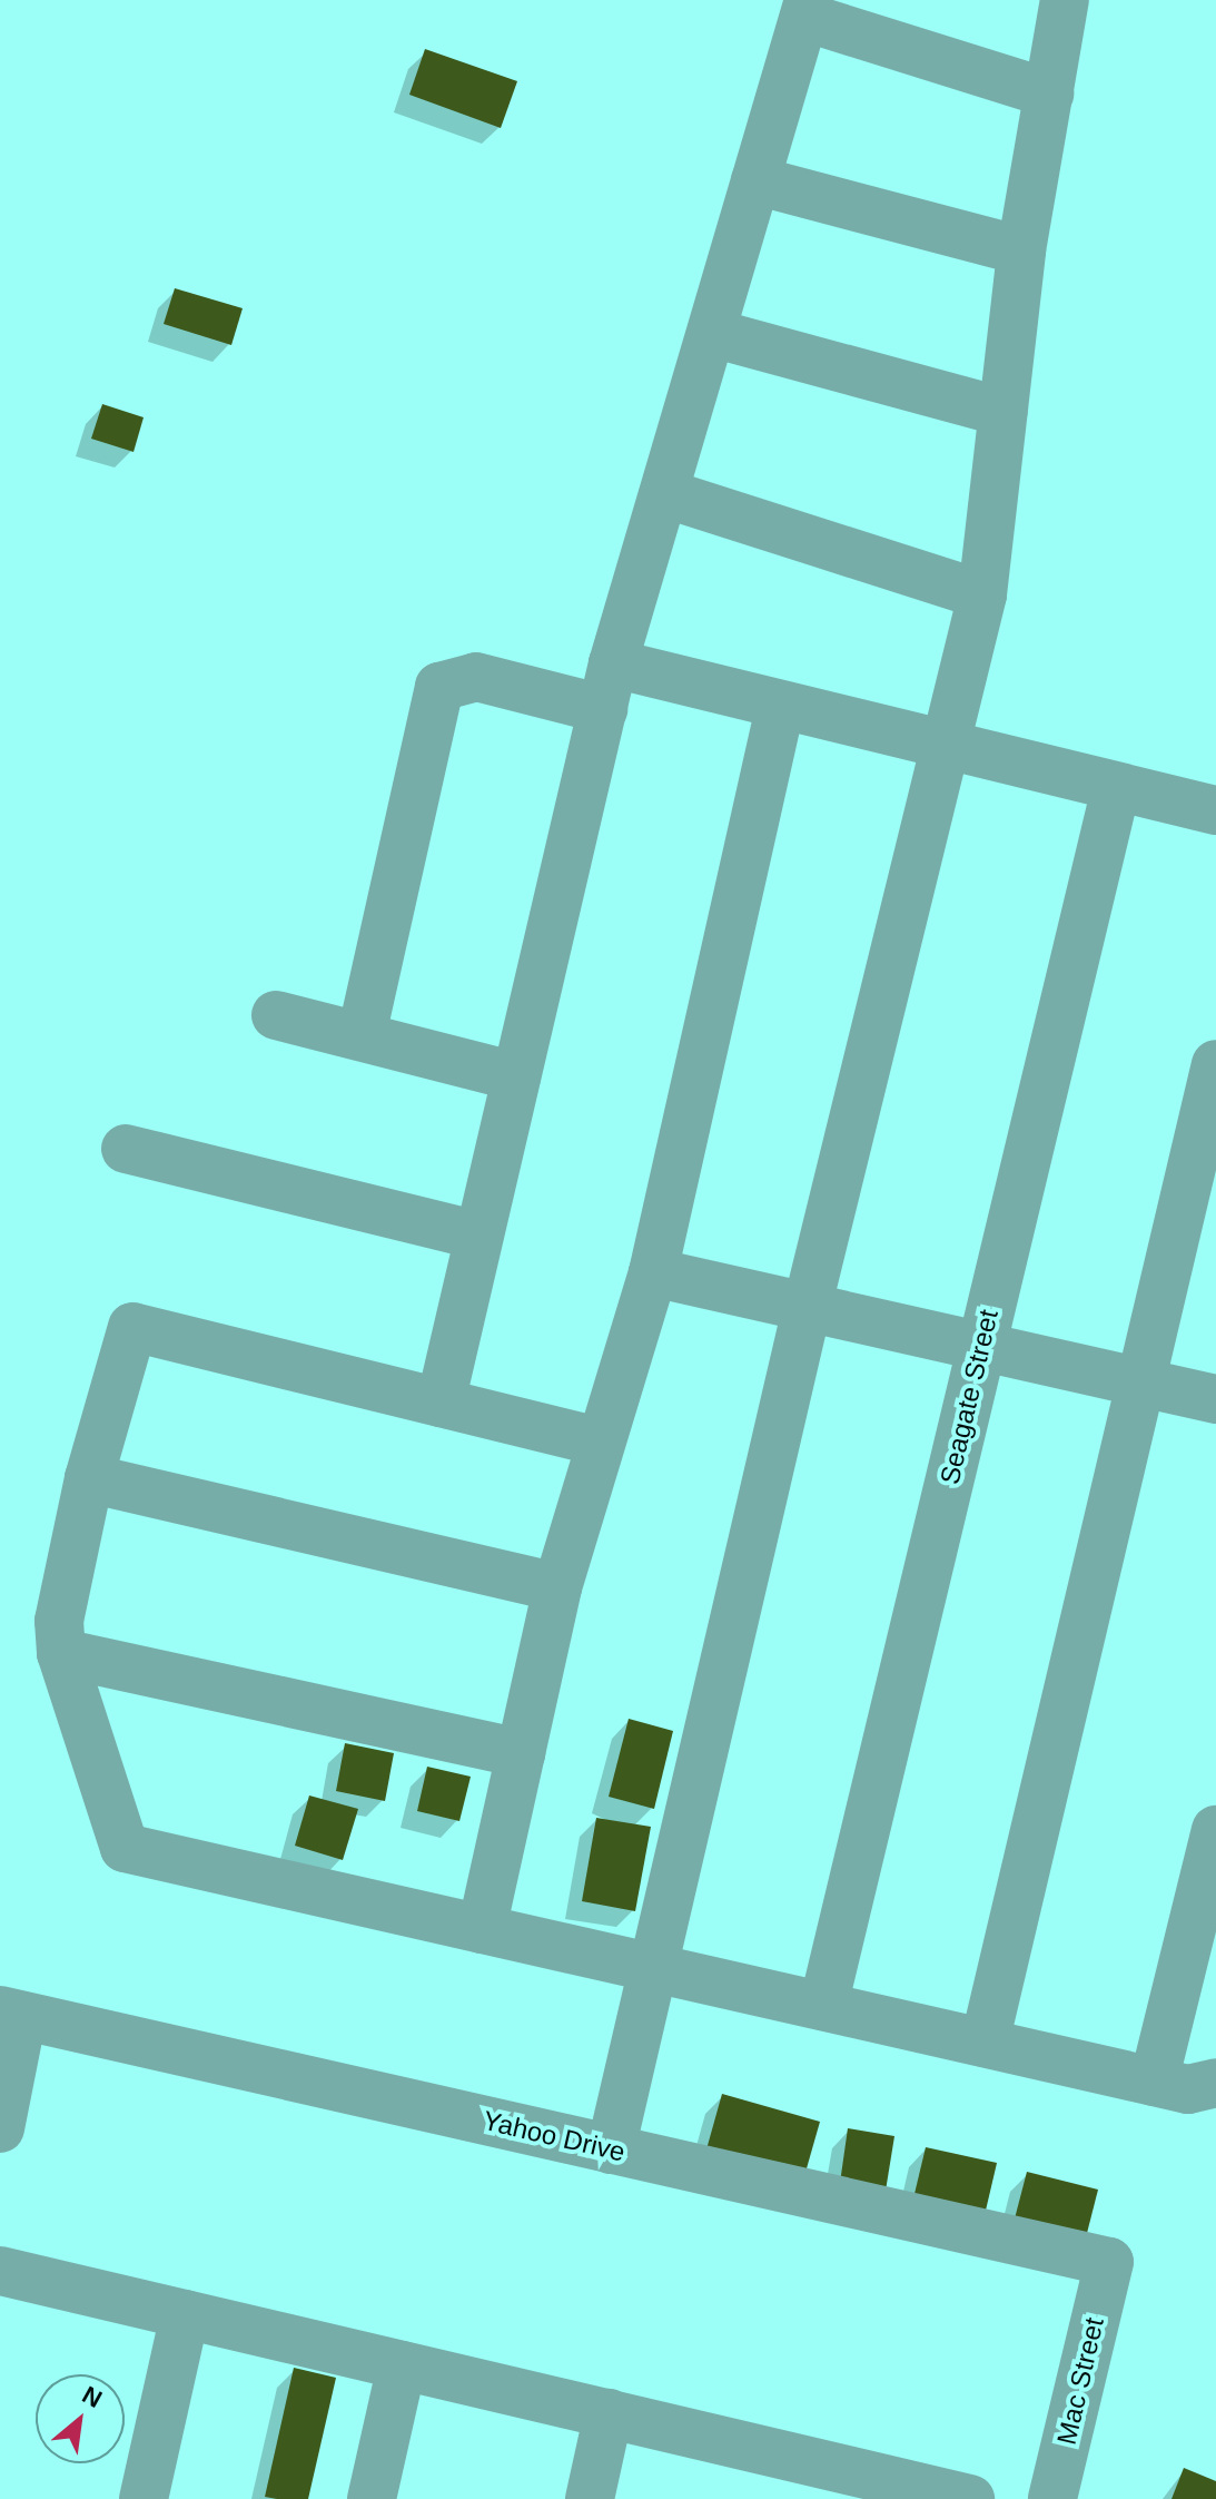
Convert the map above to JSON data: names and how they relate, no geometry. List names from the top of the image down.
{
  "streets": {
    "street": ["Seagate Street", "Yahoo Drive", "Mac Street"]
  },
  "crossings": [
    ["Yahoo Drive", "Mac Street"]
  ],
  "north": "top right"
}
